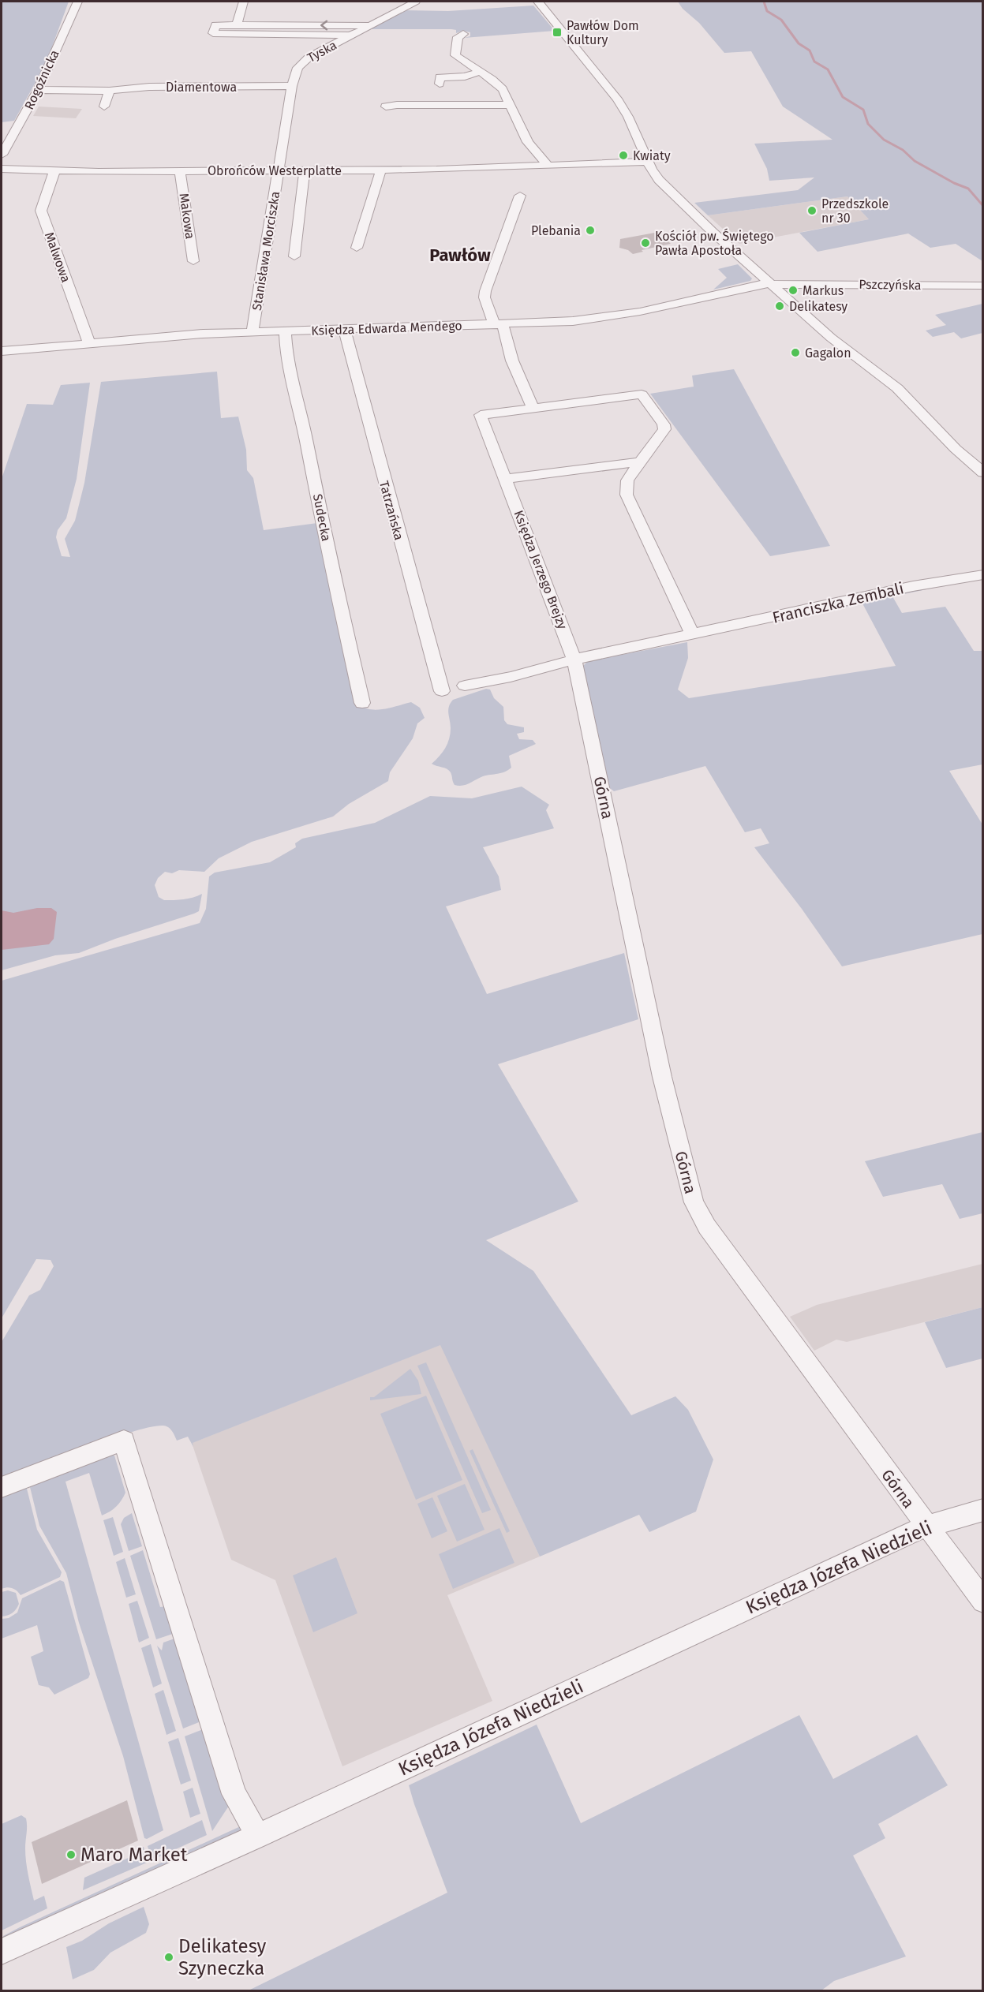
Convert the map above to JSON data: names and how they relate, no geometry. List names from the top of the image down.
{
  "streets": {
    "street": [
      "Tyska",
      "Rogoźnicka",
      "Diamentowa",
      "Obrońców Westerplatte",
      "Makowa",
      "Stanisława Morciszka",
      "Malwowa",
      "Pszczyńska",
      "Księdza Edwarda Mendego",
      "Tatrzańska",
      "Sudecka",
      "Księdza Jerzego Brejzy",
      "Franciszka Zembali",
      "Górna",
      "Księdza Józefa Niedzieli"
    ]
  },
  "crossings": [
    ["Tyska", "Diamentowa"],
    ["Tyska", "Obrońców Westerplatte"],
    ["Tyska", "Stanisława Morciszka"],
    ["Rogoźnicka", "Diamentowa"],
    ["Obrońców Westerplatte", "Makowa"],
    ["Obrońców Westerplatte", "Stanisława Morciszka"],
    ["Obrońców Westerplatte", "Malwowa"],
    ["Stanisława Morciszka", "Księdza Edwarda Mendego"],
    ["Malwowa", "Księdza Edwarda Mendego"],
    ["Pszczyńska", "Księdza Edwarda Mendego"],
    ["Księdza Edwarda Mendego", "Tatrzańska"],
    ["Księdza Edwarda Mendego", "Sudecka"],
    ["Księdza Jerzego Brejzy", "Franciszka Zembali"],
    ["Księdza Jerzego Brejzy", "Górna"],
    ["Franciszka Zembali", "Górna"],
    ["Górna", "Księdza Józefa Niedzieli"]
  ],
  "districts": ["Pawłów"],
  "places": {
    "transit": ["Pawłów Dom Kultury"],
    "other": [
      "Kwiaty",
      "Przedszkole nr 30",
      "Plebania",
      "Kościół pw. Świętego Pawła Apostoła",
      "Markus",
      "Delikatesy",
      "Gagalon",
      "Maro Market",
      "Delikatesy Szyneczka"
    ]
  }
}
